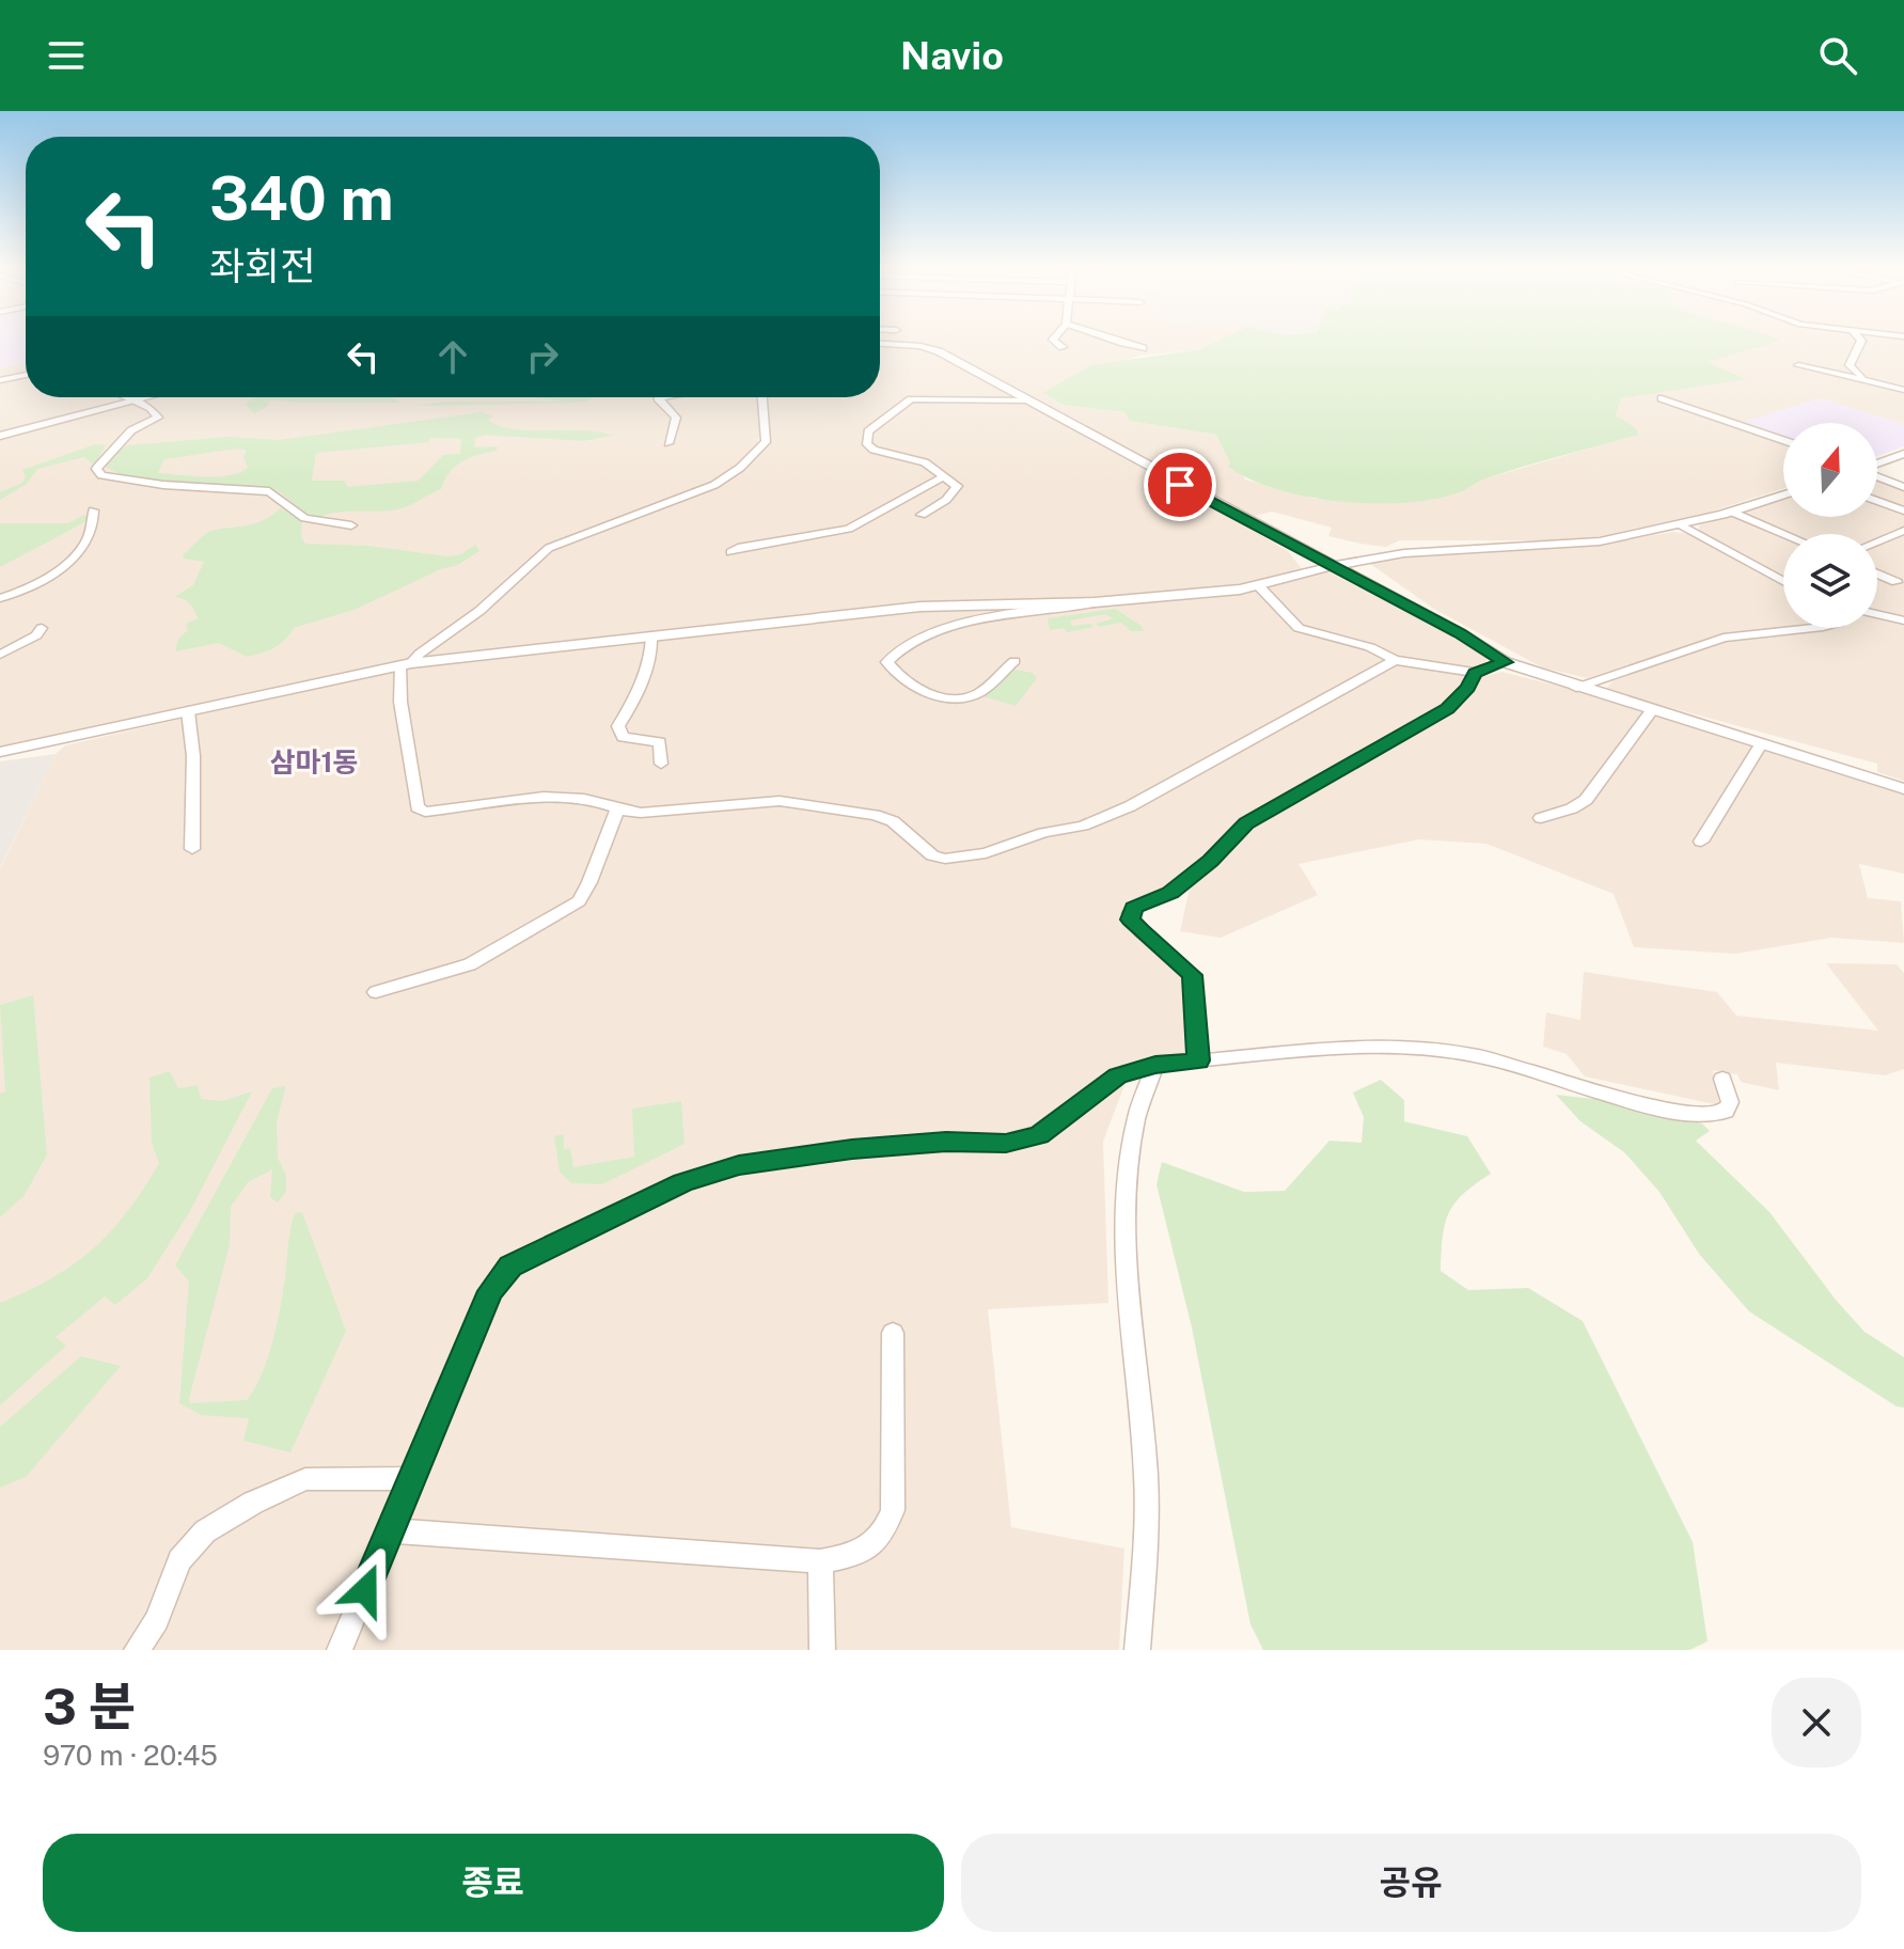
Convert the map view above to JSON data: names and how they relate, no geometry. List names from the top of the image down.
{
  "districts": ["삼마1동"],
  "north": "top",
  "page": {
    "header": "Navio",
    "turn": ["340 m", "좌회전"],
    "heading": ["3 분", "970 m · 20:45"],
    "buttons": ["종료", "공유"]
  }
}
